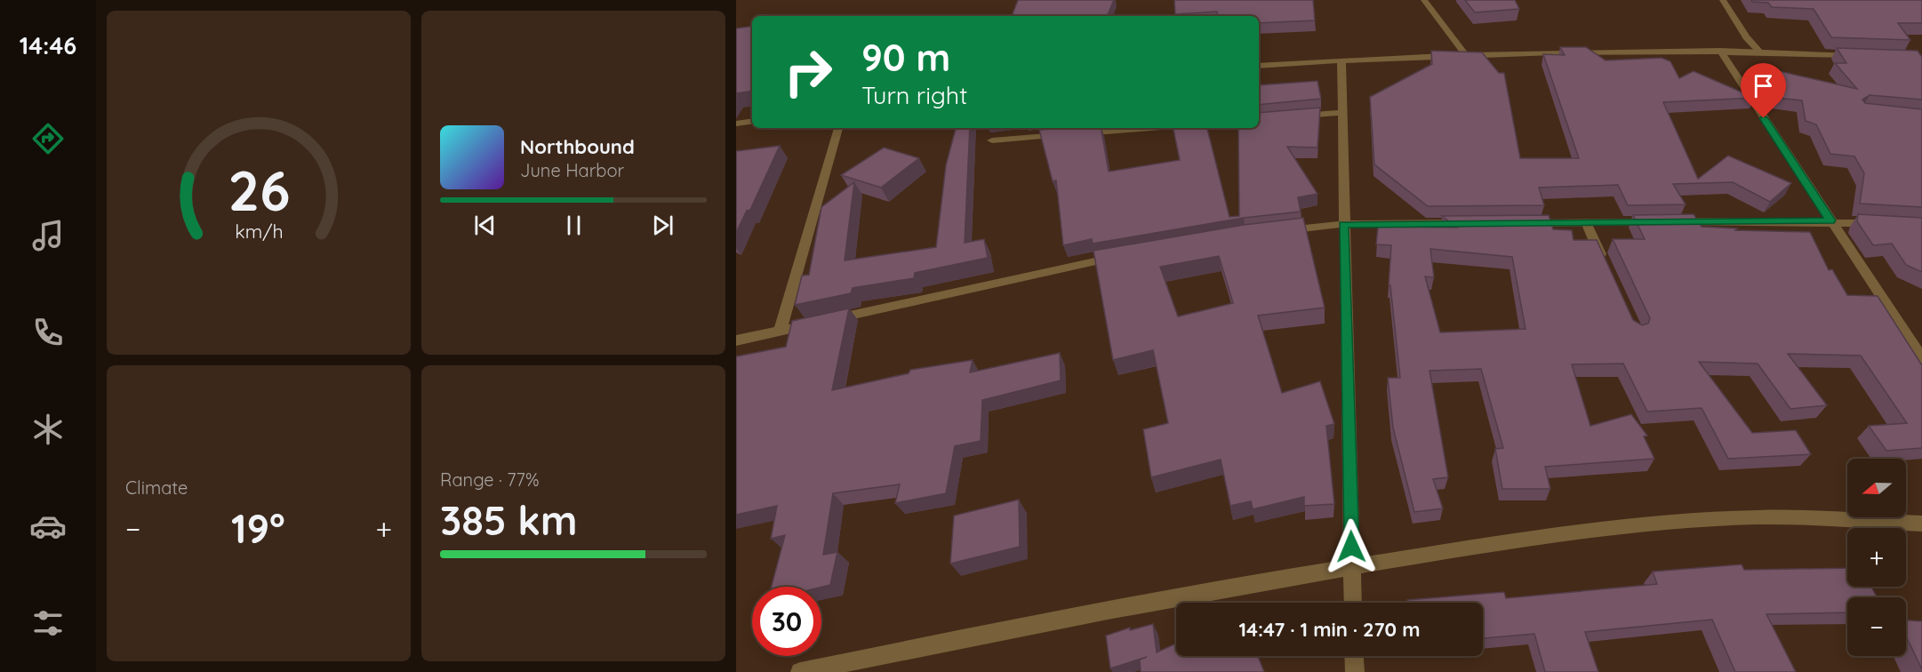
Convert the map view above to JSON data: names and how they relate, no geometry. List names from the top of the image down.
{
  "north": "left",
  "page": {
    "tabs": "14:46",
    "turn": ["90 m", "Turn right"],
    "song": ["Northbound", "June Harbor"],
    "tile": [
      "Climate",
      ["Range · 77%", "385 km"]
    ],
    "map_buttons": ["+", "−"],
    "heat": ["−", "19°", "+"],
    "limit": "30",
    "trip": "14:47 · 1 min · 270 m",
    "gauge": ["26", "km/h"]
  }
}
